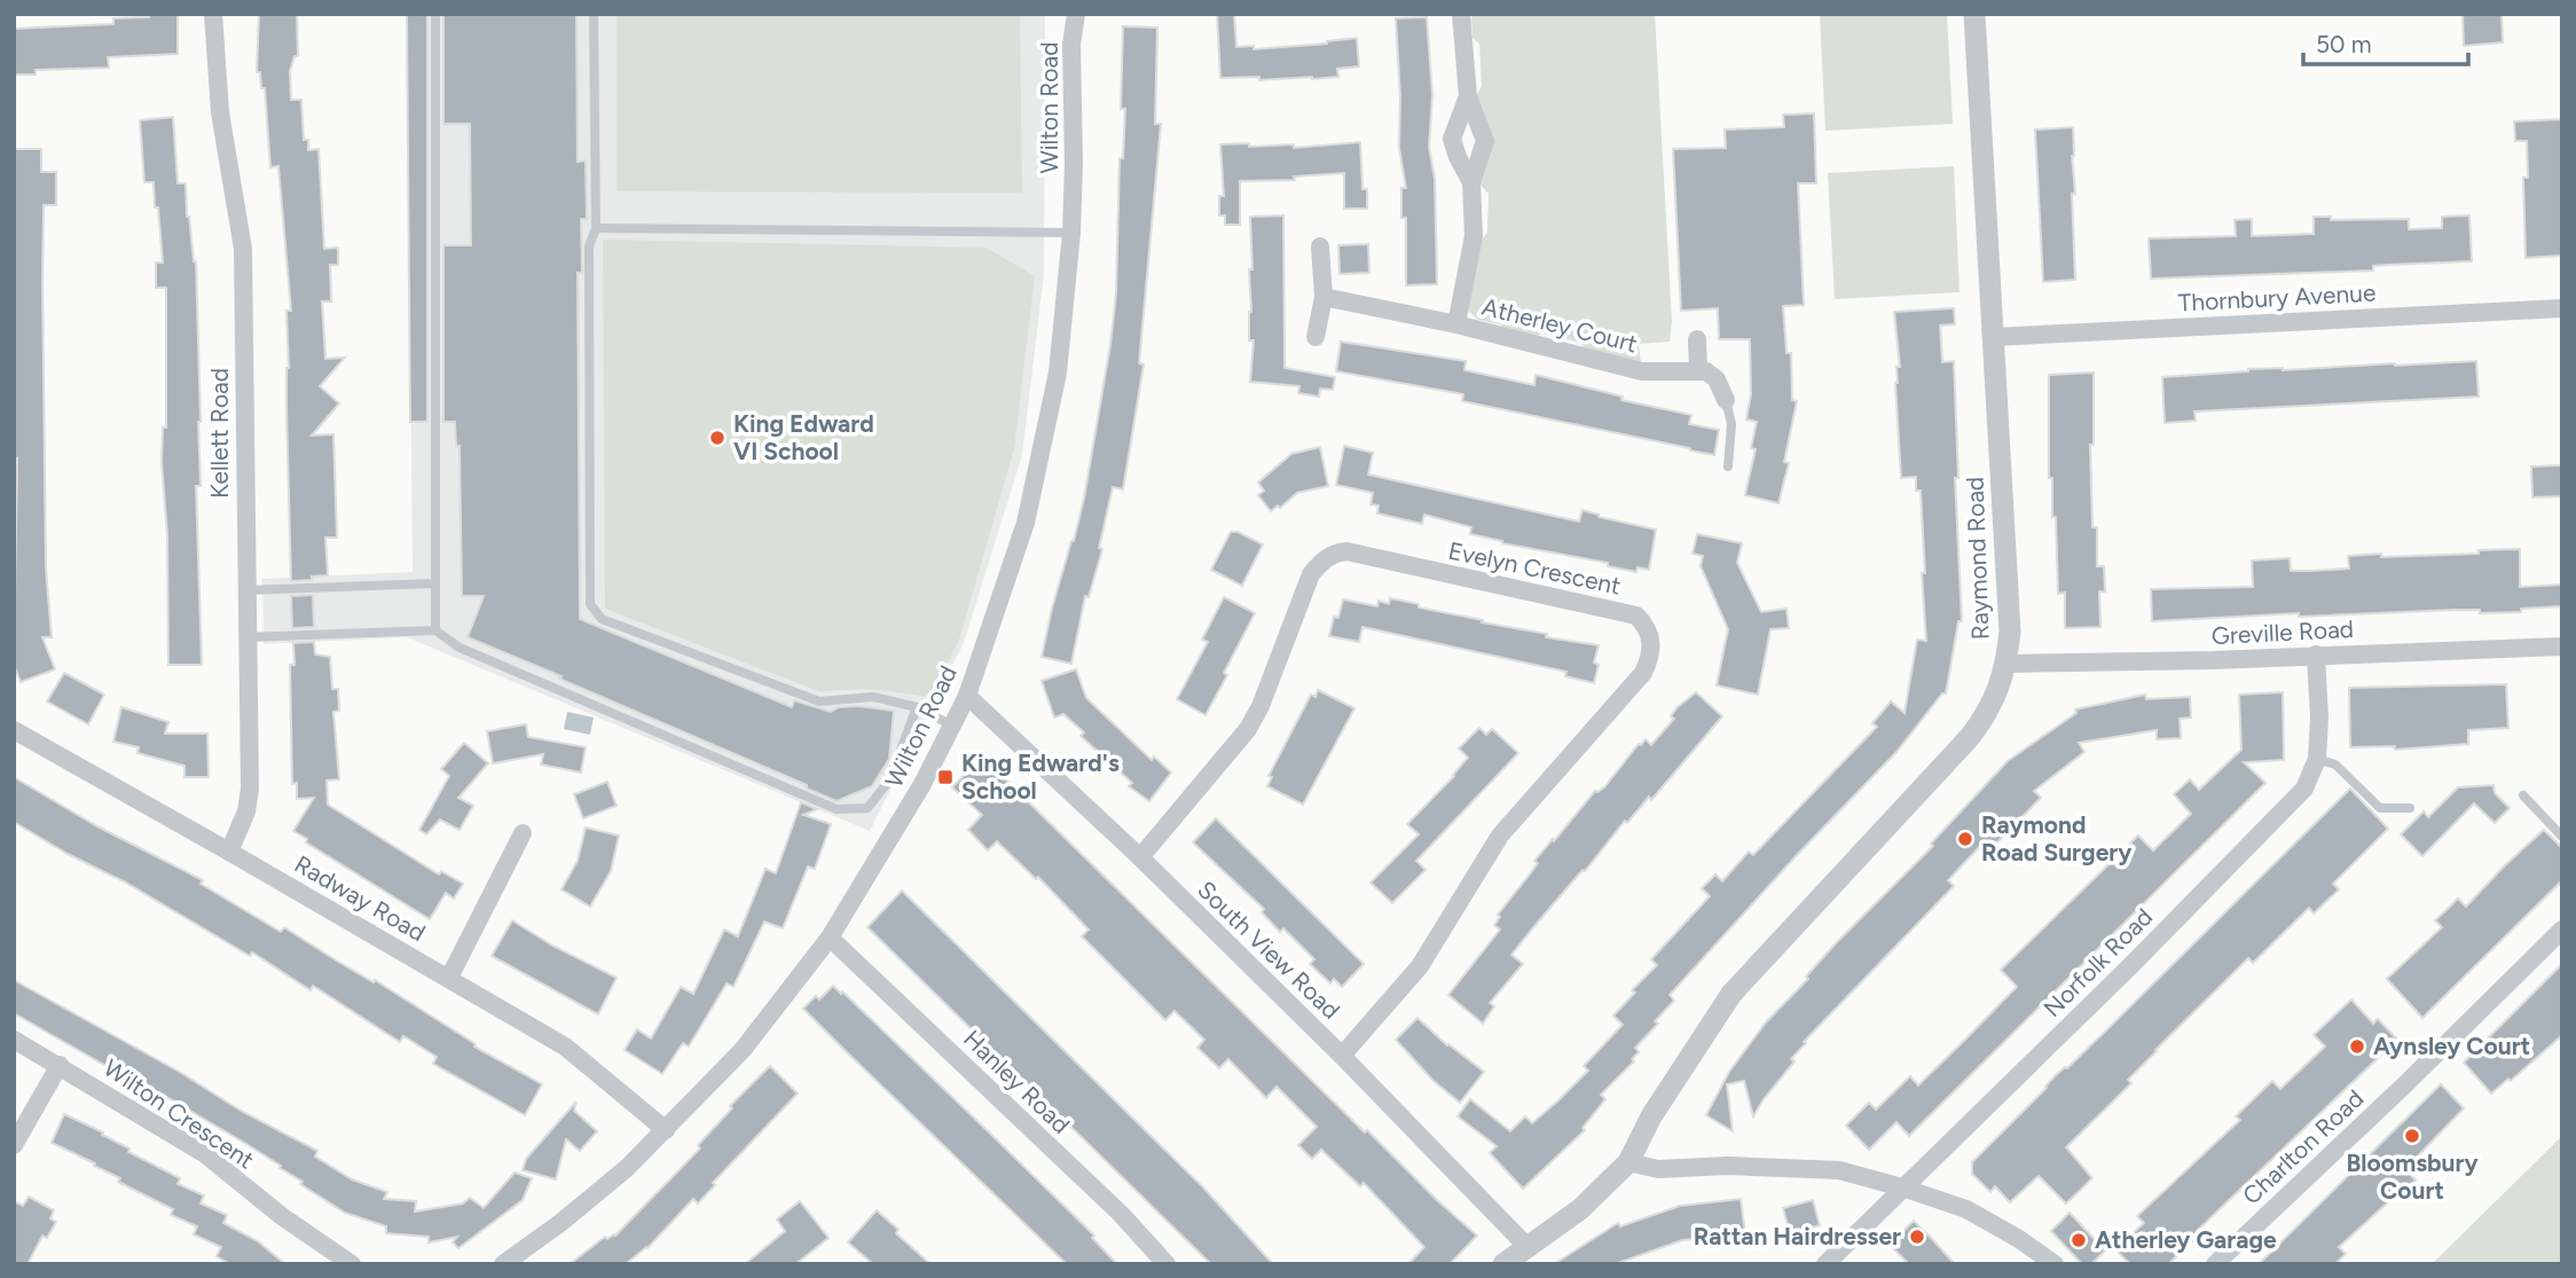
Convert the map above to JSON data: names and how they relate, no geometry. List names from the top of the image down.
{
  "streets": {
    "street": [
      "Wilton Road",
      "Thornbury Avenue",
      "Atherley Court",
      "Kellett Road",
      "Raymond Road",
      "Evelyn Crescent",
      "Greville Road",
      "Radway Road",
      "South View Road",
      "Norfolk Road",
      "Hanley Road",
      "Wilton Crescent",
      "Charlton Road"
    ]
  },
  "crossings": [
    ["Wilton Road", "Radway Road"],
    ["Wilton Road", "South View Road"],
    ["Wilton Road", "Hanley Road"],
    ["Thornbury Avenue", "Raymond Road"],
    ["Kellett Road", "Radway Road"],
    ["Raymond Road", "Greville Road"],
    ["Raymond Road", "South View Road"],
    ["Evelyn Crescent", "South View Road"],
    ["Greville Road", "Norfolk Road"]
  ],
  "places": {
    "other": [
      "King Edward VI School",
      "Raymond Road Surgery",
      "Aynsley Court",
      "Bloomsbury Court",
      "Rattan Hairdresser",
      "Atherley Garage"
    ],
    "transit": ["King Edward's School"]
  },
  "scale_bar": "50 m"
}
